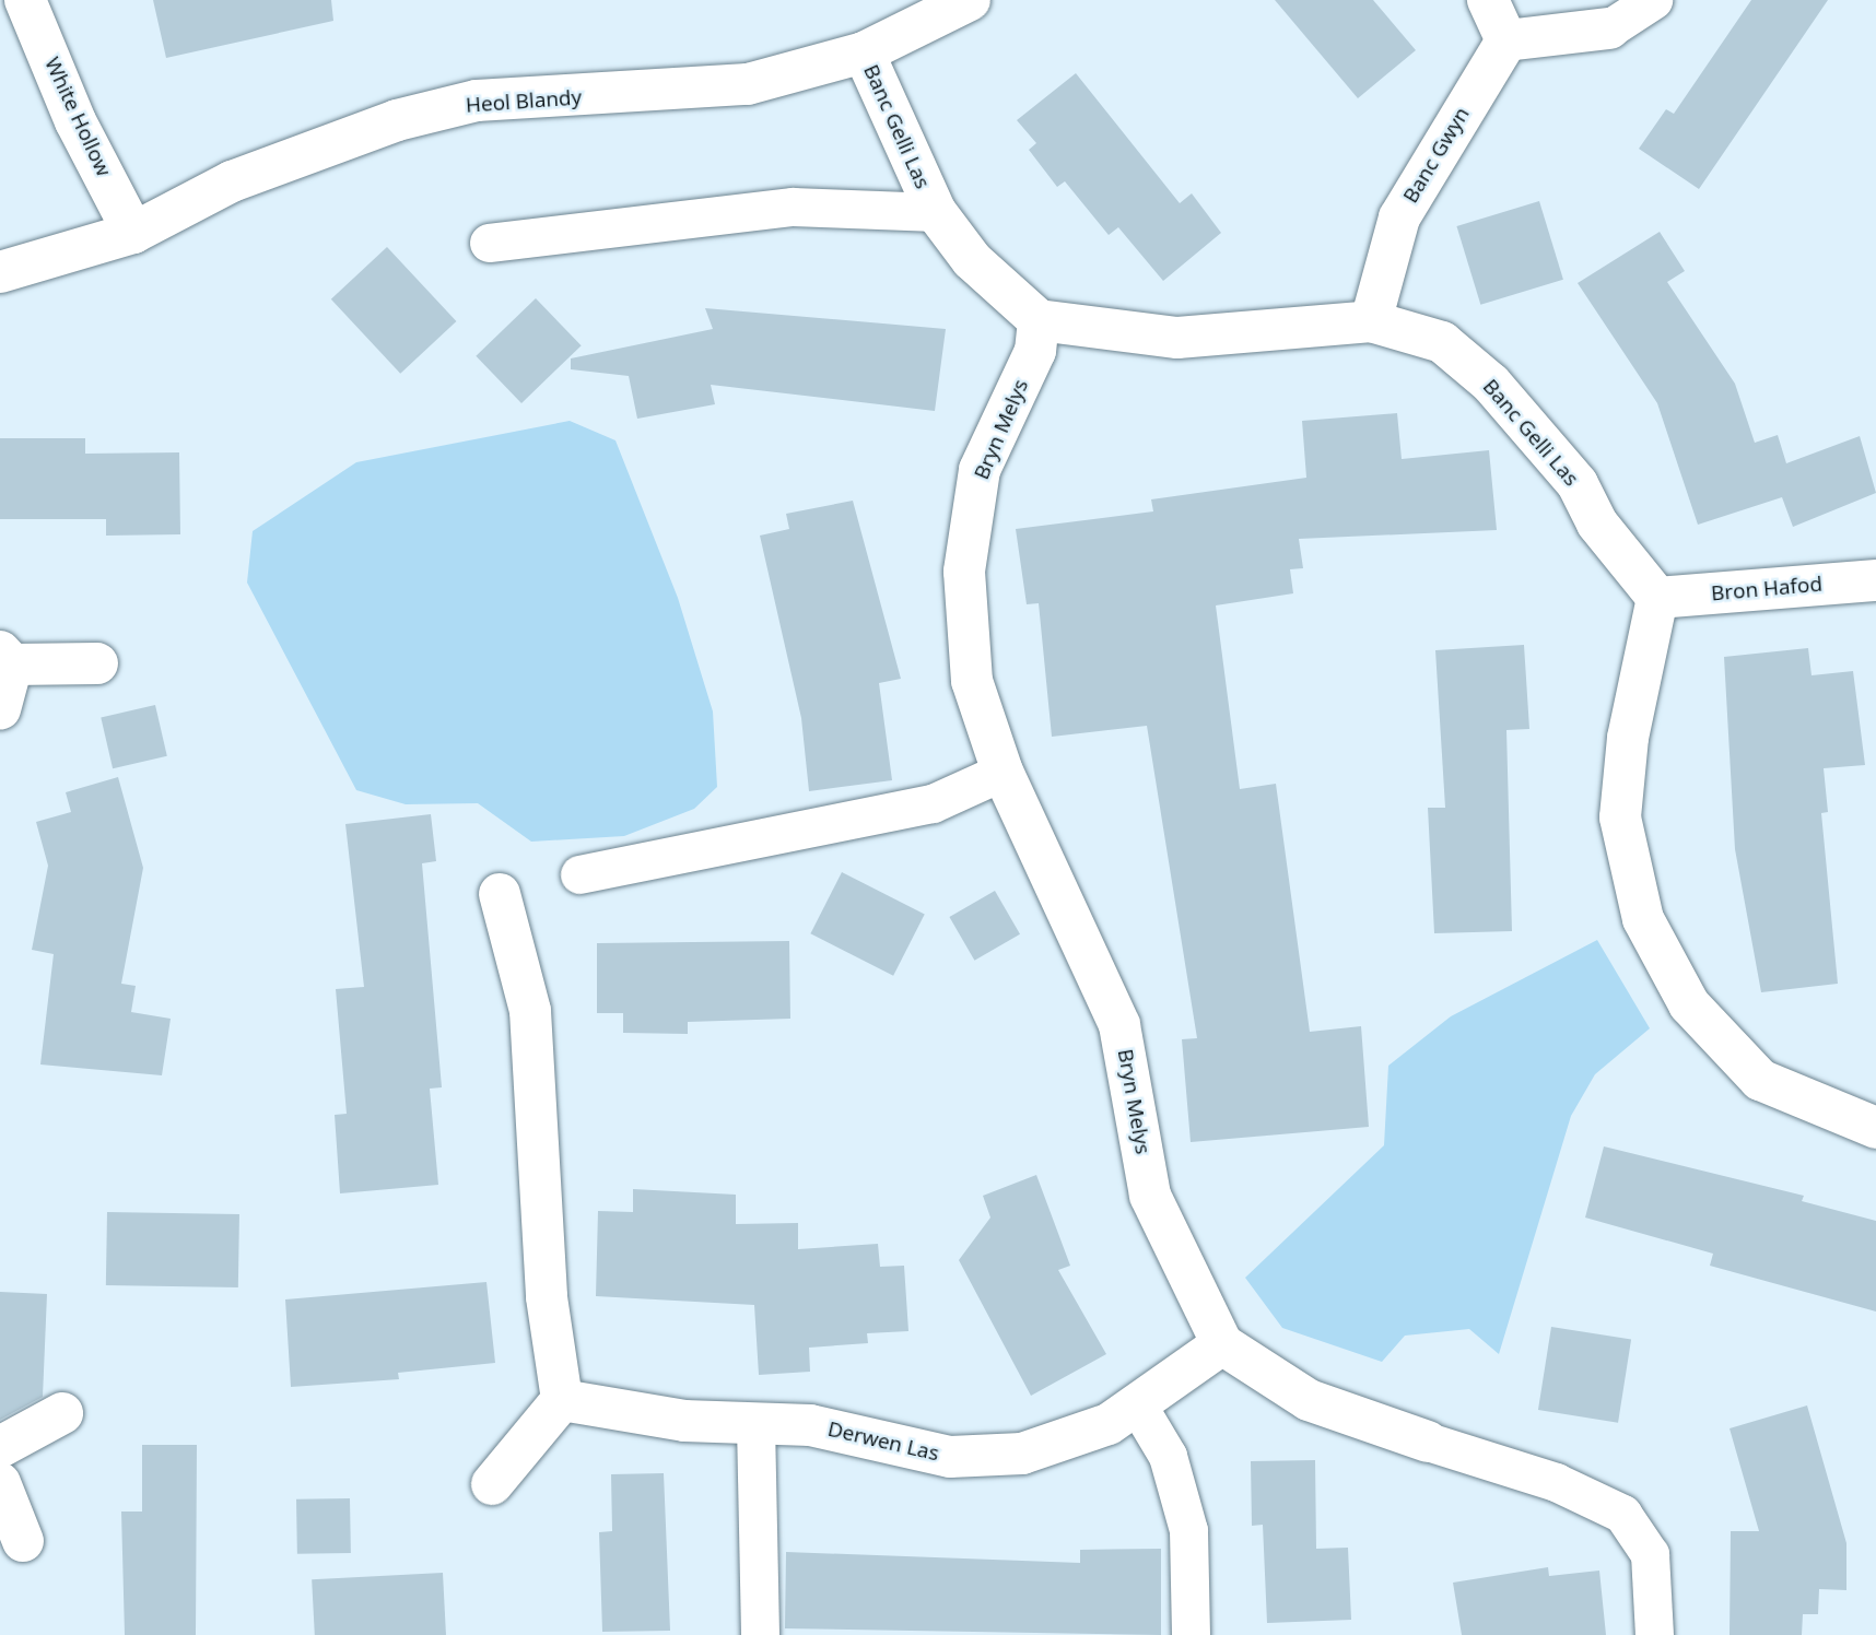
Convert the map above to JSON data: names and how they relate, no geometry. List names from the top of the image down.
{
  "streets": {
    "street": [
      "Heol Blandy",
      "White Hollow",
      "Banc Gelli Las",
      "Banc Gwyn",
      "Bryn Melys",
      "Bron Hafod",
      "Derwen Las"
    ]
  },
  "crossings": [
    ["Heol Blandy", "White Hollow"],
    ["Heol Blandy", "Banc Gelli Las"],
    ["Banc Gelli Las", "Banc Gwyn"],
    ["Banc Gelli Las", "Bryn Melys"],
    ["Banc Gelli Las", "Bron Hafod"],
    ["Bryn Melys", "Derwen Las"]
  ]
}
